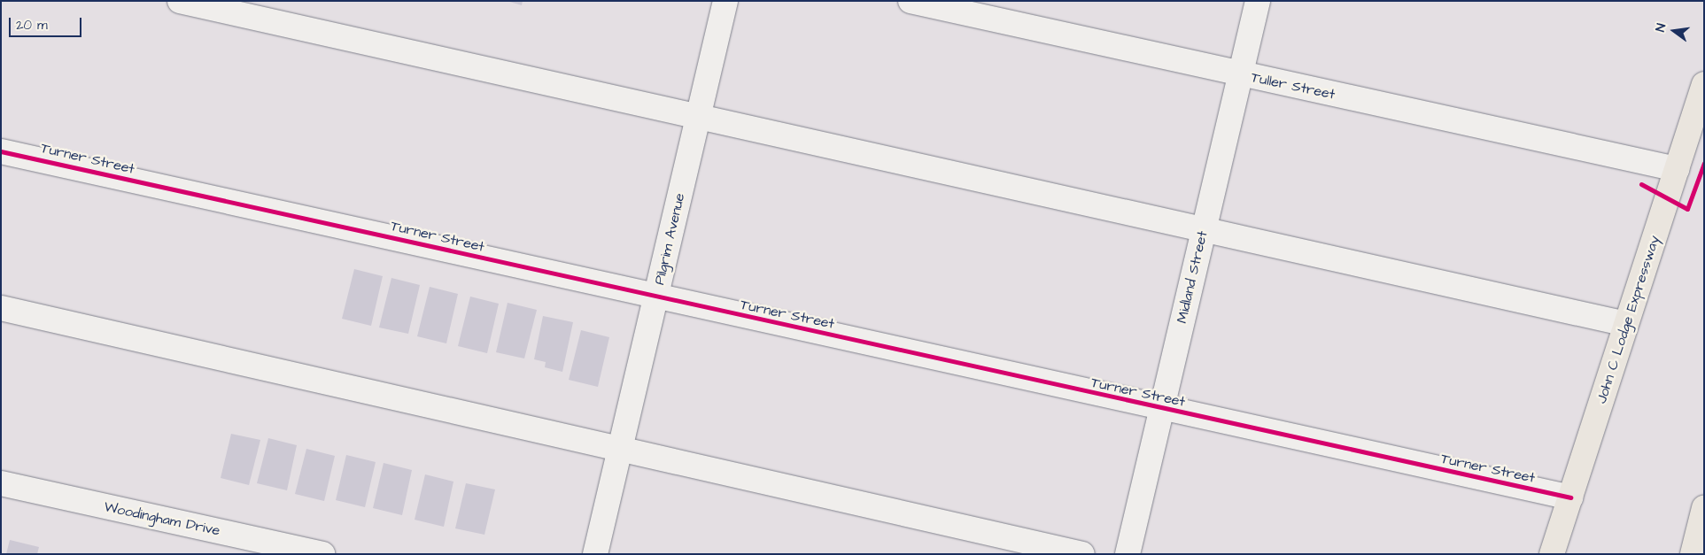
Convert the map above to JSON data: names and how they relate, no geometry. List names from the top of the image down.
{
  "streets": {
    "main road": ["John C Lodge Expressway"],
    "street": [
      "Tuller Street",
      "Turner Street",
      "Pilgrim Avenue",
      "Midland Street",
      "Woodingham Drive"
    ]
  },
  "crossings": [
    ["Tuller Street", "Midland Street"],
    ["Tuller Street", "John C Lodge Expressway"],
    ["Turner Street", "Pilgrim Avenue"],
    ["Turner Street", "Midland Street"],
    ["Turner Street", "John C Lodge Expressway"]
  ],
  "scale_bar": "20 m",
  "north": "left"
}
